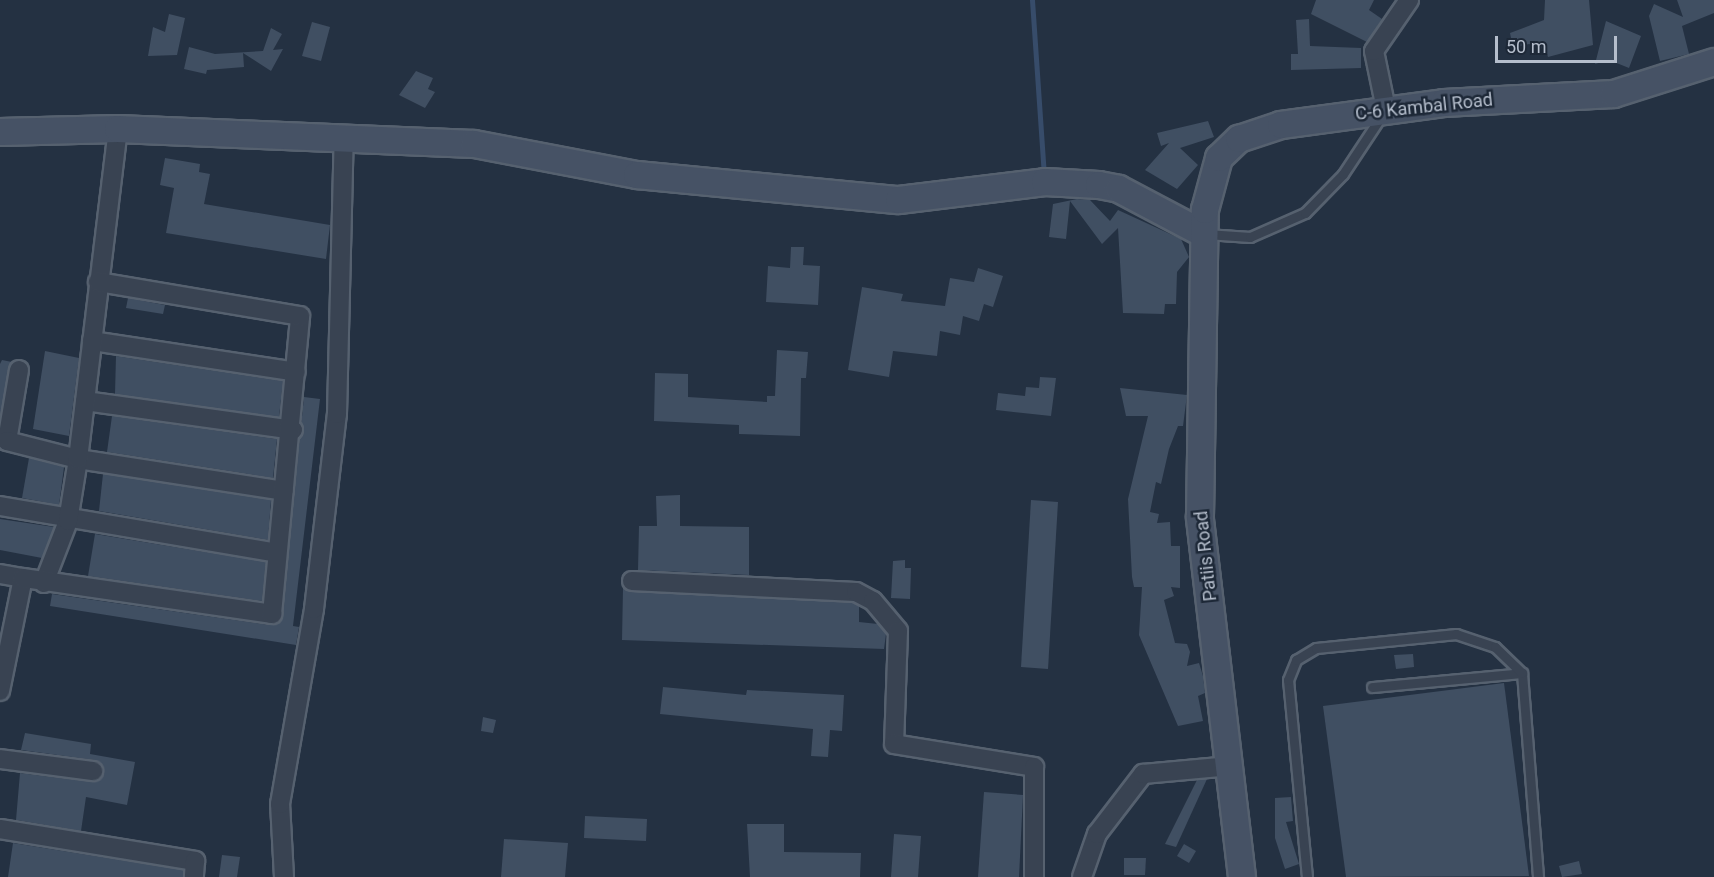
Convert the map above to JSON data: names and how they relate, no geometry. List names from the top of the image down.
{
  "streets": {
    "street": ["C-6 Kambal Road", "Patiis Road"]
  },
  "crossings": [
    ["C-6 Kambal Road", "Patiis Road"]
  ],
  "scale_bar": "50 m"
}
